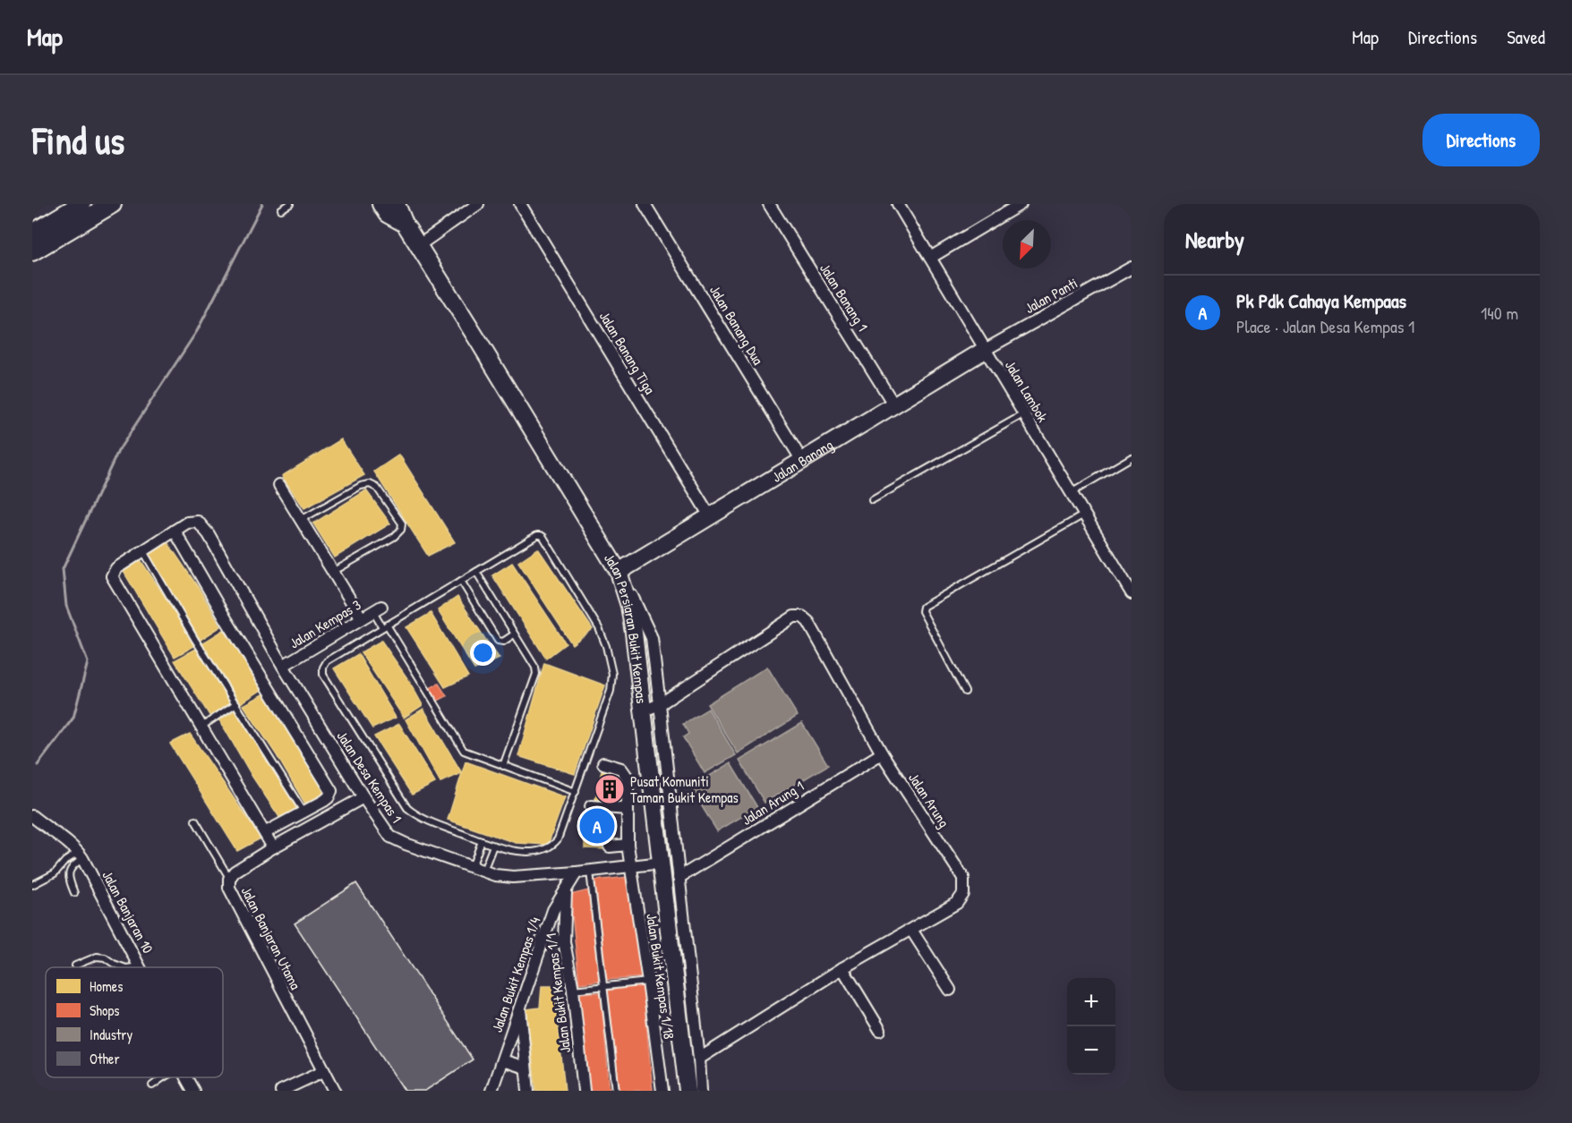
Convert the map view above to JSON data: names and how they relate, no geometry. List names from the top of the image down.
{
  "streets": {
    "street": [
      "Jalan Panti",
      "Jalan Banang 1",
      "Jalan Banang Dua",
      "Jalan Banang Tiga",
      "Jalan Lambok",
      "Jalan Banang",
      "Jalan Kempas 3",
      "Jalan Persiaran Bukit Kempas",
      "Jalan Desa Kempas 1",
      "Jalan Arung",
      "Jalan Arung 1",
      "Jalan Banjaran 10",
      "Jalan Banjaran Utama",
      "Jalan Bukit Kempas 1/4",
      "Jalan Bukit Kempas 1/18",
      "Jalan Bukit Kempas 1/1"
    ]
  },
  "crossings": [
    ["Jalan Panti", "Jalan Lambok"],
    ["Jalan Panti", "Jalan Banang"],
    ["Jalan Banang 1", "Jalan Banang"],
    ["Jalan Banang Dua", "Jalan Banang"],
    ["Jalan Banang Tiga", "Jalan Banang"],
    ["Jalan Lambok", "Jalan Banang"],
    ["Jalan Banang", "Jalan Persiaran Bukit Kempas"],
    ["Jalan Kempas 3", "Jalan Desa Kempas 1"],
    ["Jalan Persiaran Bukit Kempas", "Jalan Desa Kempas 1"],
    ["Jalan Persiaran Bukit Kempas", "Jalan Arung"],
    ["Jalan Desa Kempas 1", "Jalan Banjaran Utama"],
    ["Jalan Desa Kempas 1", "Jalan Bukit Kempas 1/4"],
    ["Jalan Desa Kempas 1", "Jalan Bukit Kempas 1/18"],
    ["Jalan Arung", "Jalan Arung 1"],
    ["Jalan Bukit Kempas 1/4", "Jalan Bukit Kempas 1/1"]
  ],
  "places": {
    "building": ["Pusat Komuniti Taman Bukit Kempas"]
  },
  "legend": [
    "Homes",
    "Shops",
    "Industry",
    "Other"
  ],
  "north": "bottom left",
  "page": {
    "header": "Map",
    "nav": ["Map", "Directions", "Saved"],
    "buttons": "Directions",
    "title": "Find us",
    "heading": "Nearby",
    "list": [
      {
        "mark": "A",
        "name": "Pk Pdk Cahaya Kempaas",
        "note": "Place · Jalan Desa Kempas 1",
        "value": "140 m"
      }
    ],
    "pins": "A",
    "map_buttons": ["+", "−"]
  }
}
